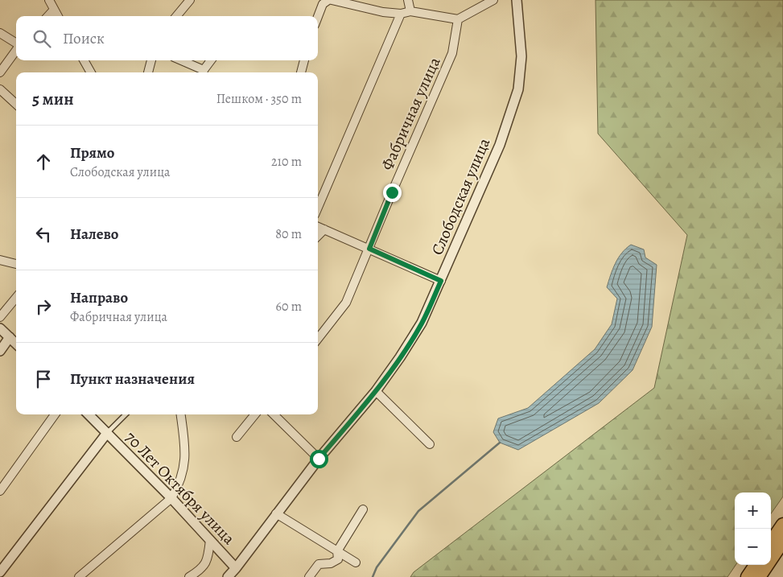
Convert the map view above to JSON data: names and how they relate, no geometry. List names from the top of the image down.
{
  "streets": {
    "street": ["Фабричная улица", "Слободская улица", "70 Лет Октября улица"]
  },
  "crossings": [
    ["Слободская улица", "70 Лет Октября улица"]
  ],
  "page": {
    "search": "Поиск",
    "heading": ["5 мин", "Пешком · 350 m"],
    "list": [
      ["Прямо", "Слободская улица", "210 m"],
      ["Налево", "80 m"],
      ["Направо", "Фабричная улица", "60 m"],
      "Пункт назначения"
    ],
    "map_buttons": ["+", "−"]
  }
}
